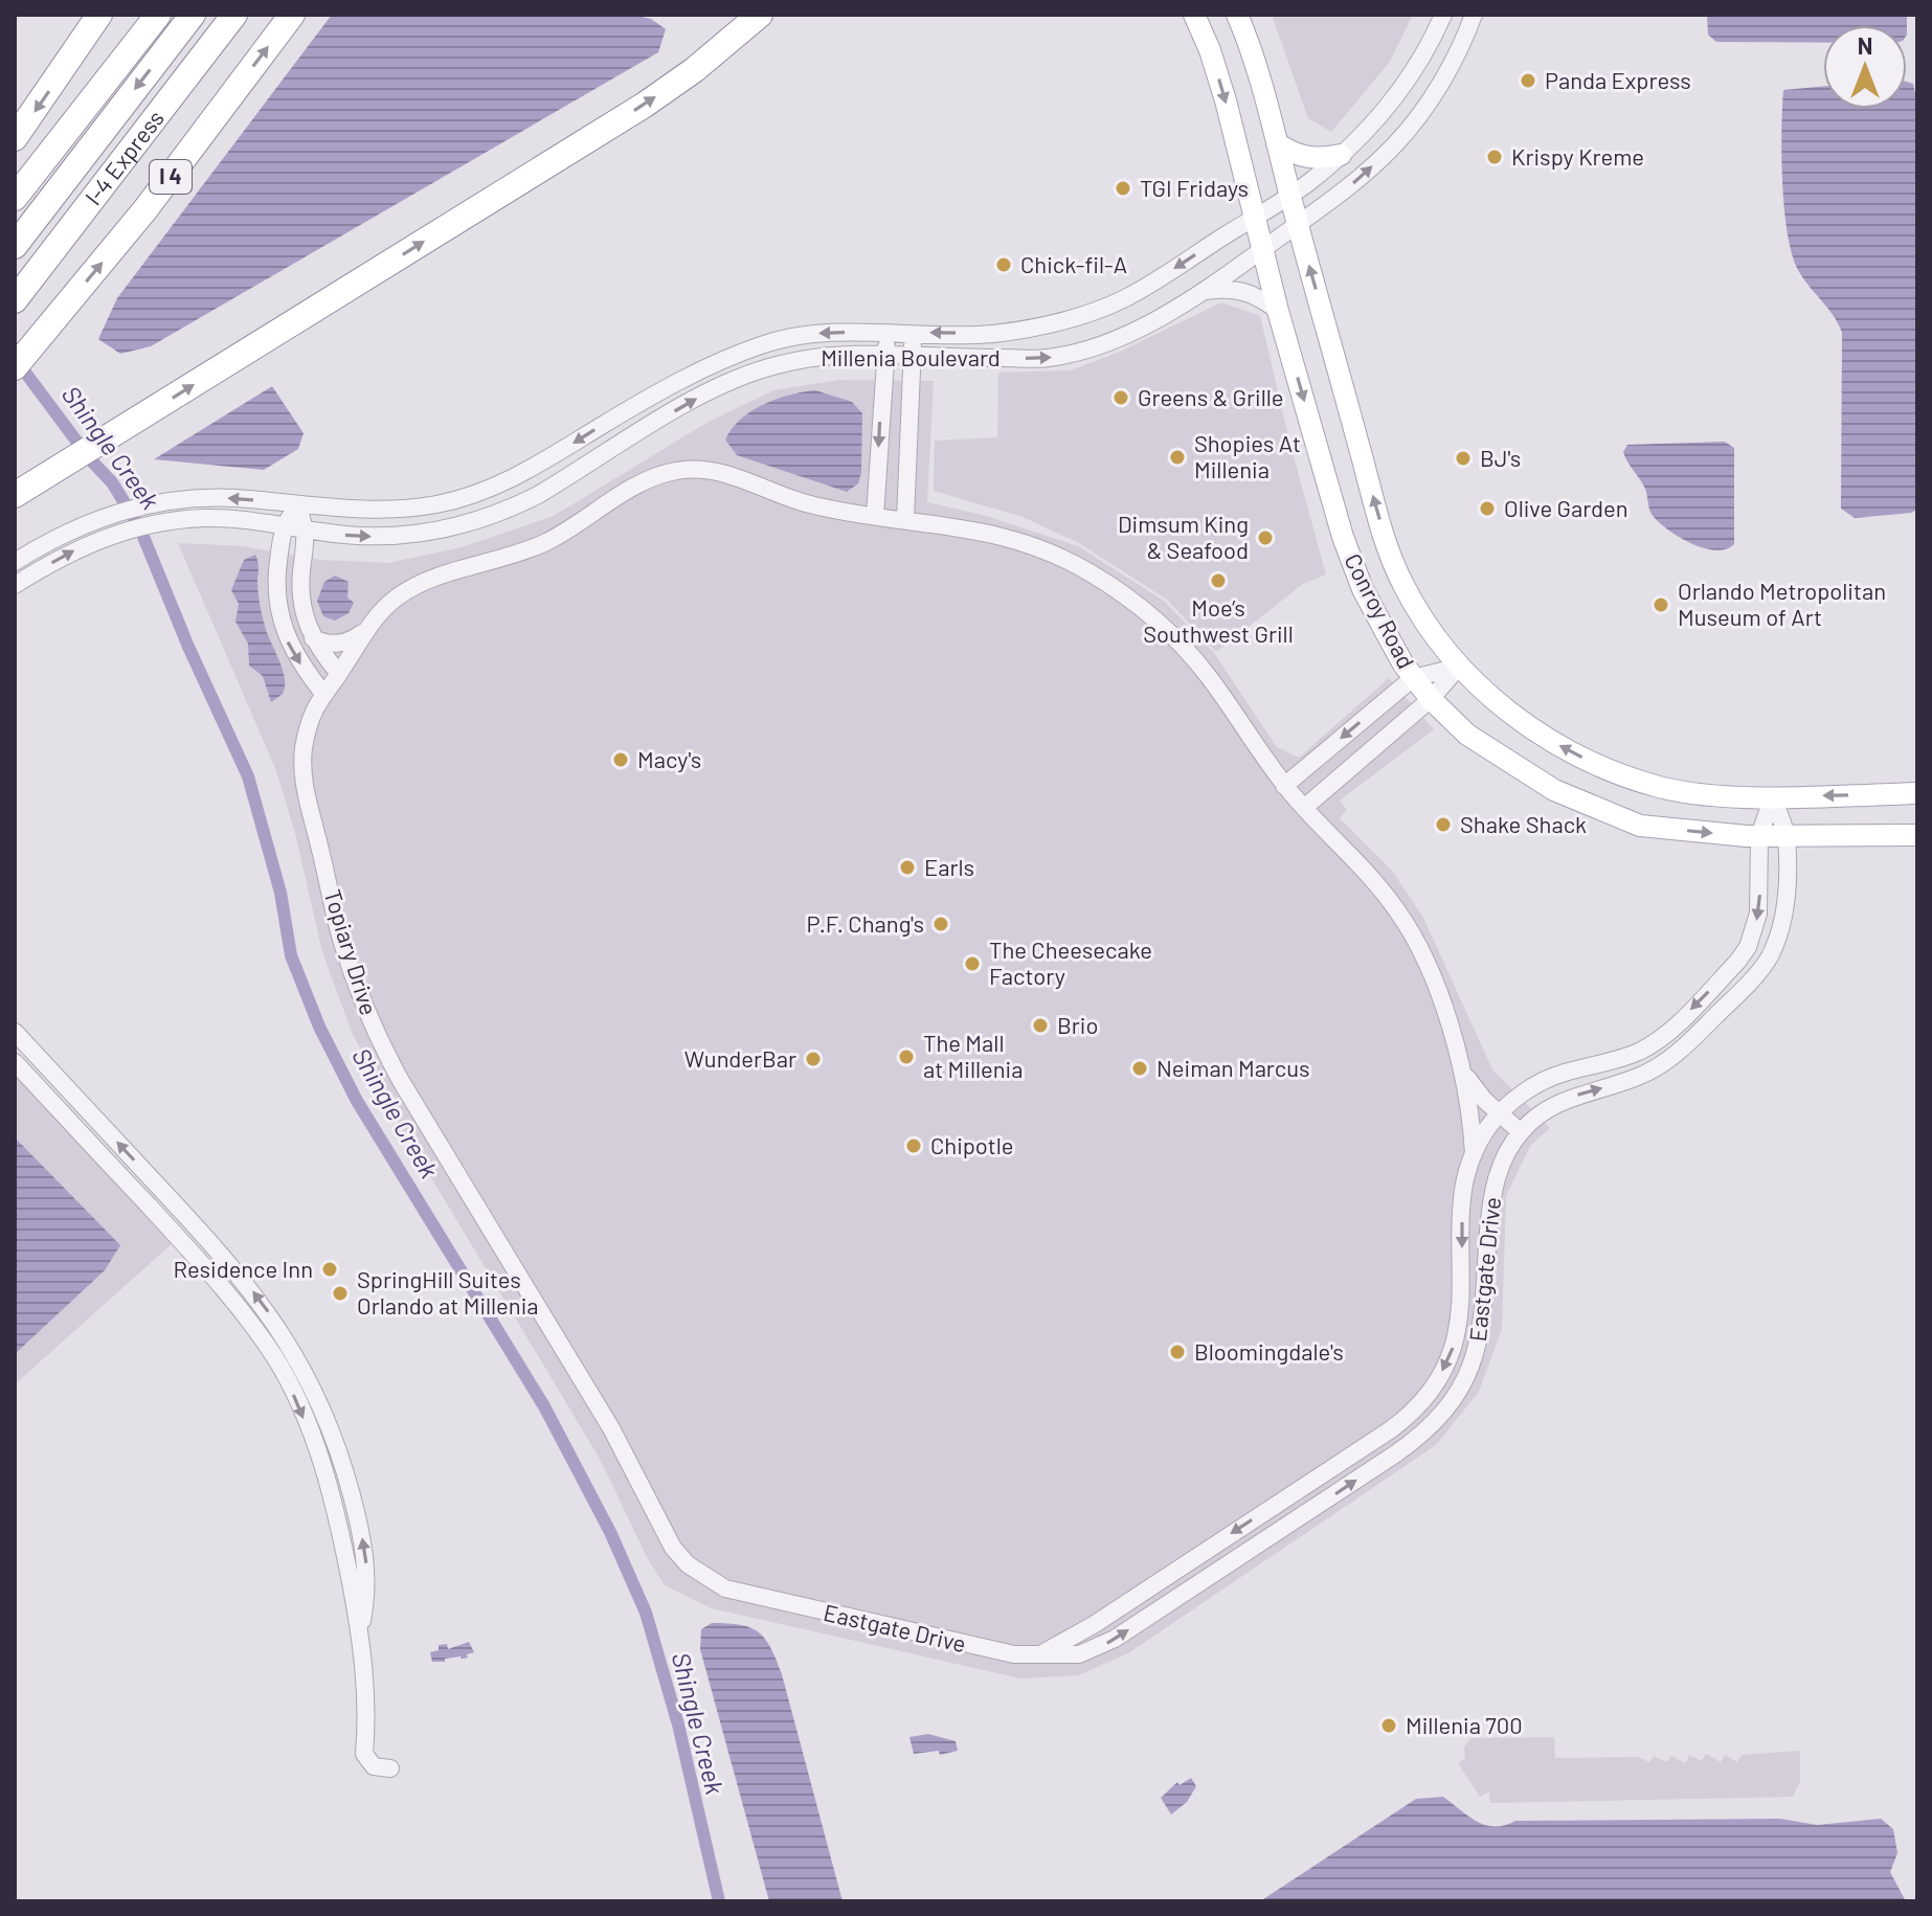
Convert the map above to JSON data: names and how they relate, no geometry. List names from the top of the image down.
{
  "streets": {
    "highway": ["I-4 Express", "I 4"],
    "main road": ["Conroy Road"],
    "street": ["Millenia Boulevard", "Topiary Drive", "Eastgate Drive"]
  },
  "crossings": [
    ["Millenia Boulevard", "Conroy Road"],
    ["Conroy Road", "Eastgate Drive"],
    ["Topiary Drive", "Eastgate Drive"]
  ],
  "water": ["Shingle Creek"],
  "places": [
    "Panda Express",
    "Krispy Kreme",
    "TGI Fridays",
    "Chick-fil-A",
    "Greens & Grille",
    "Shopies At Millenia",
    "BJ's",
    "Olive Garden",
    "Dimsum King & Seafood",
    "Moe’s Southwest Grill",
    "Orlando Metropolitan Museum of Art",
    "Macy's",
    "Shake Shack",
    "Earls",
    "P.F. Chang's",
    "The Cheesecake Factory",
    "Brio",
    "The Mall at Millenia",
    "WunderBar",
    "Neiman Marcus",
    "Chipotle",
    "Residence Inn",
    "SpringHill Suites Orlando at Millenia",
    "Bloomingdale's",
    "Millenia 700"
  ],
  "north": "top"
}
